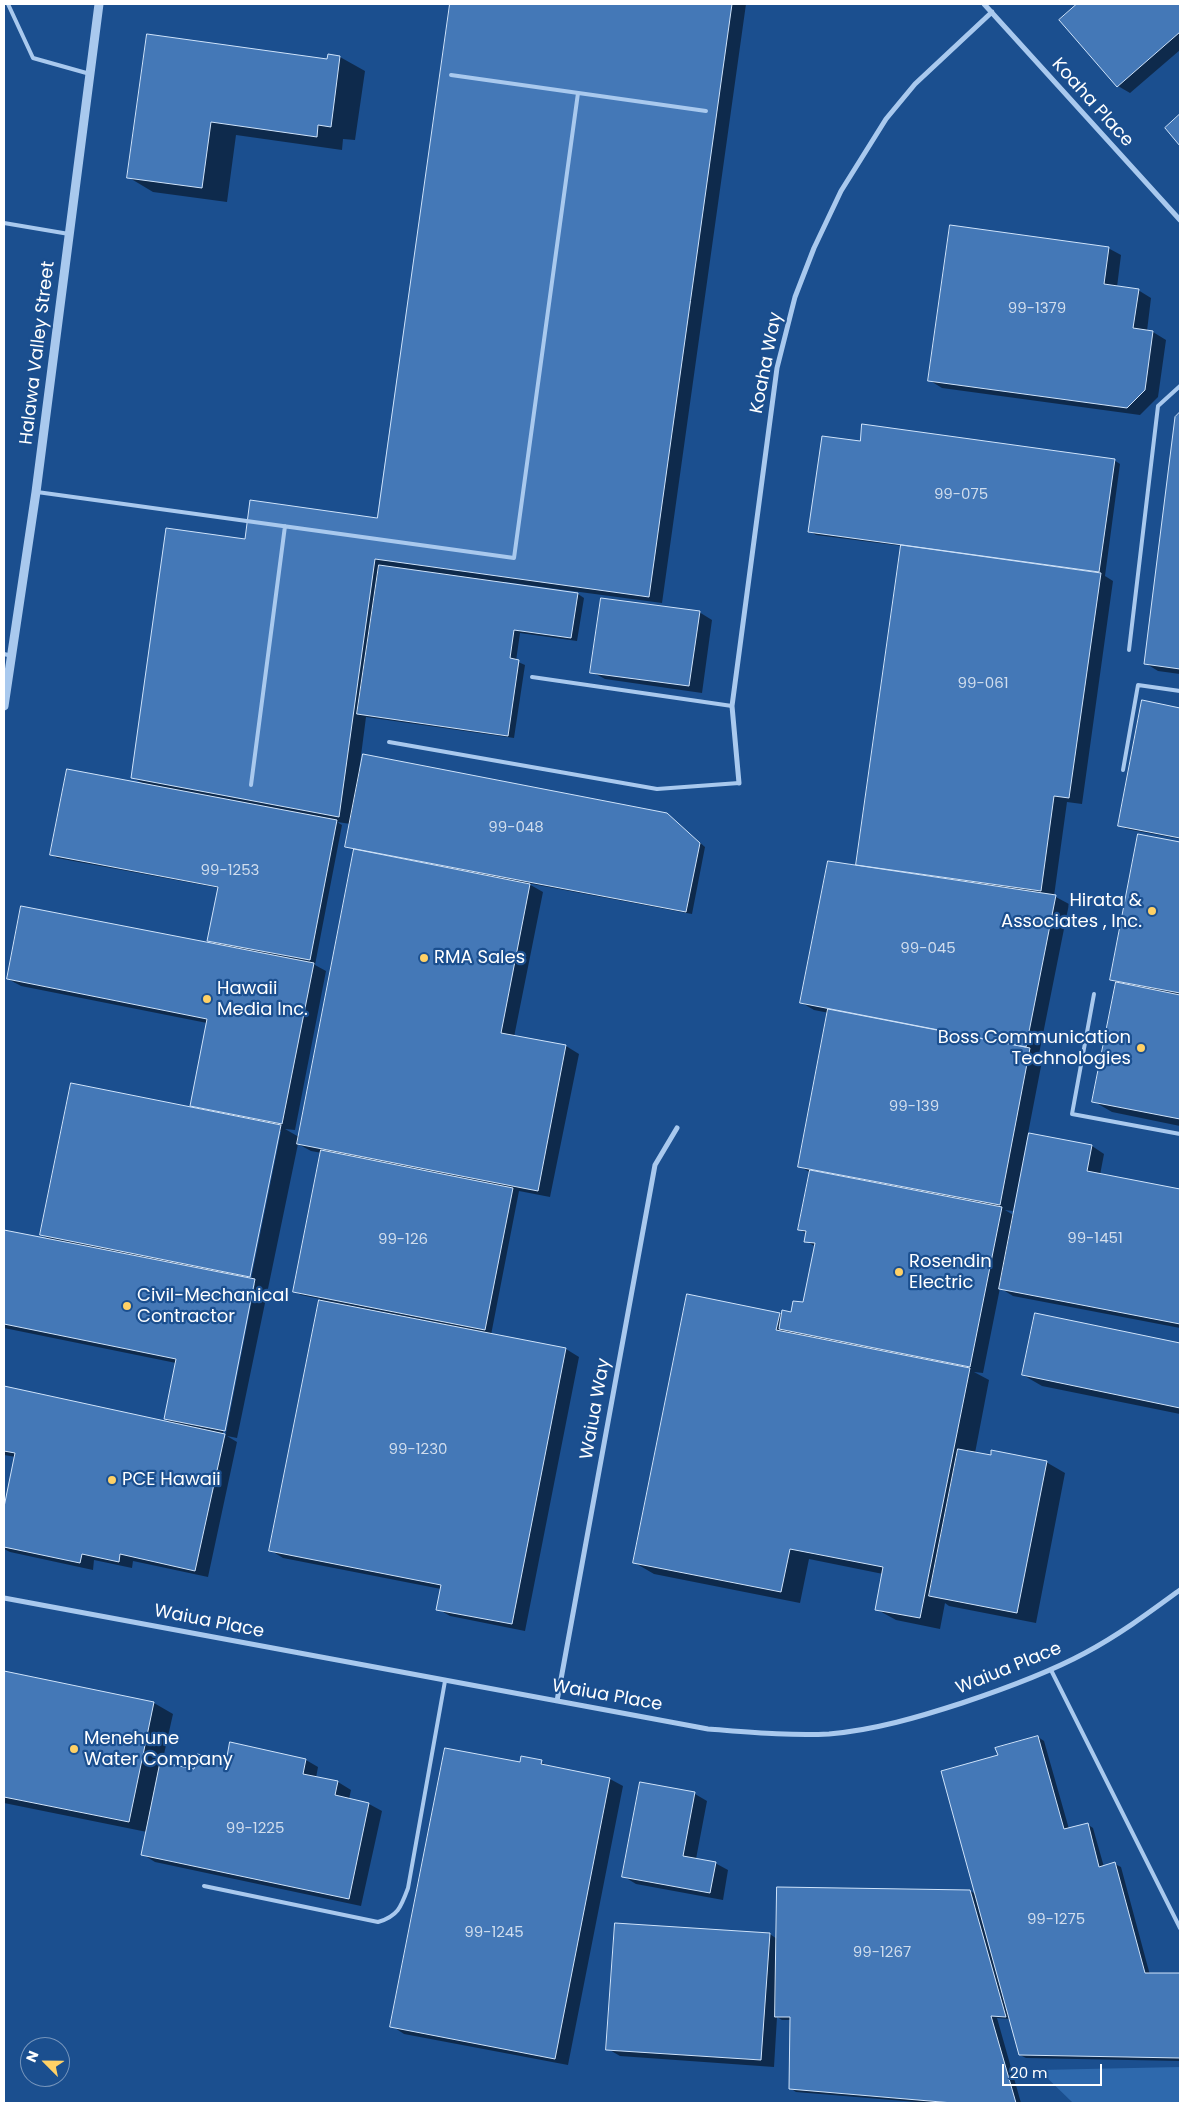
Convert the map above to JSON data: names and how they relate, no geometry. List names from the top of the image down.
{
  "streets": {
    "street": [
      "Koaha Place",
      "Halawa Valley Street",
      "Koaha Way",
      "Waiua Way",
      "Waiua Place"
    ]
  },
  "crossings": [
    ["Koaha Place", "Koaha Way"],
    ["Waiua Way", "Waiua Place"]
  ],
  "places": [
    "Hirata & Associates , Inc.",
    "RMA Sales",
    "Hawaii Media Inc.",
    "Boss Communication Technologies",
    "Rosendin Electric",
    "Civil-Mechanical Contractor",
    "PCE Hawaii",
    "Menehune Water Company"
  ],
  "house_numbers": [
    "99-1379",
    "99-075",
    "99-061",
    "99-048",
    "99-1253",
    "99-045",
    "99-139",
    "99-1451",
    "99-126",
    "99-1230",
    "99-1225",
    "99-1275",
    "99-1245",
    "99-1267"
  ],
  "scale_bar": "20 m",
  "north": "top left"
}
